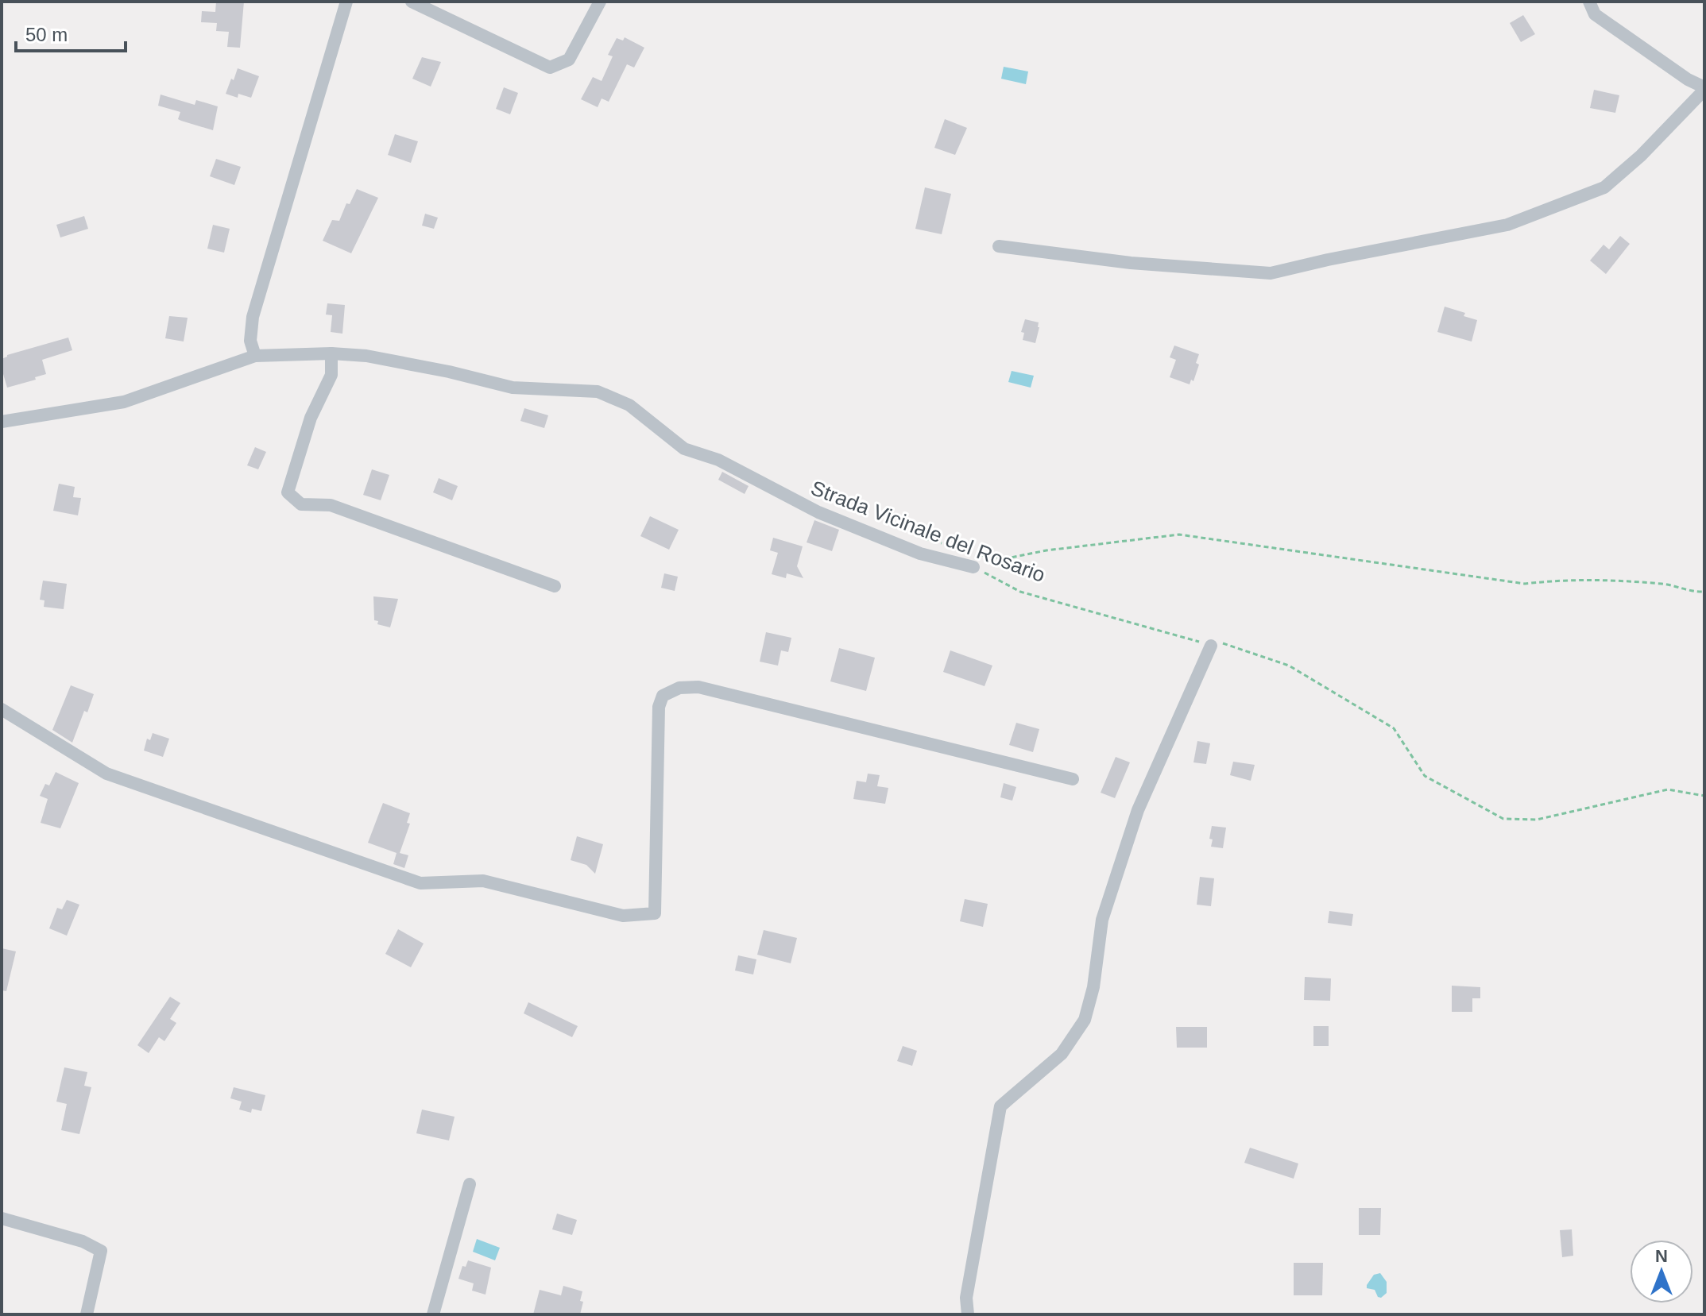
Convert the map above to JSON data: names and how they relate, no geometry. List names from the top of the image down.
{
  "streets": {
    "street": ["Strada Vicinale del Rosario"]
  },
  "scale_bar": "50 m",
  "north": "top"
}
